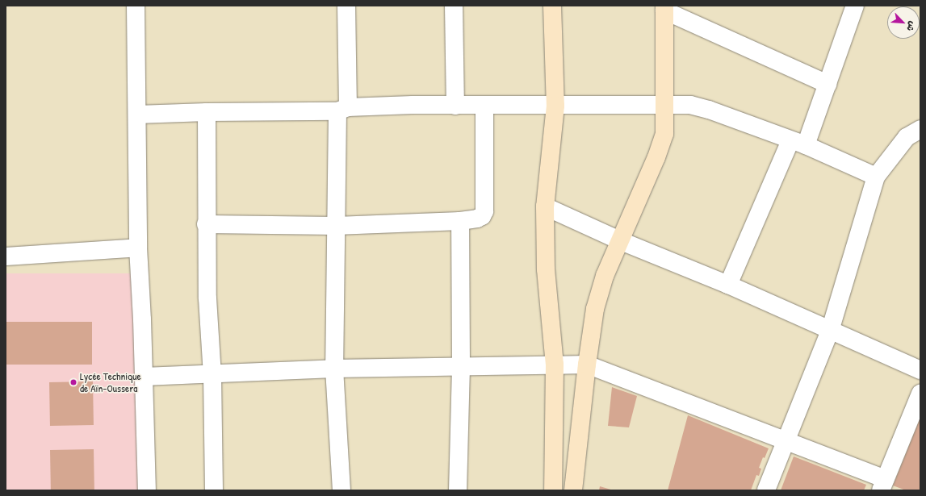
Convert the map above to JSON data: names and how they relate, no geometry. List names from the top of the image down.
{
  "places": ["Lycée Technique de Aïn-Oussera"],
  "north": "bottom right"
}
